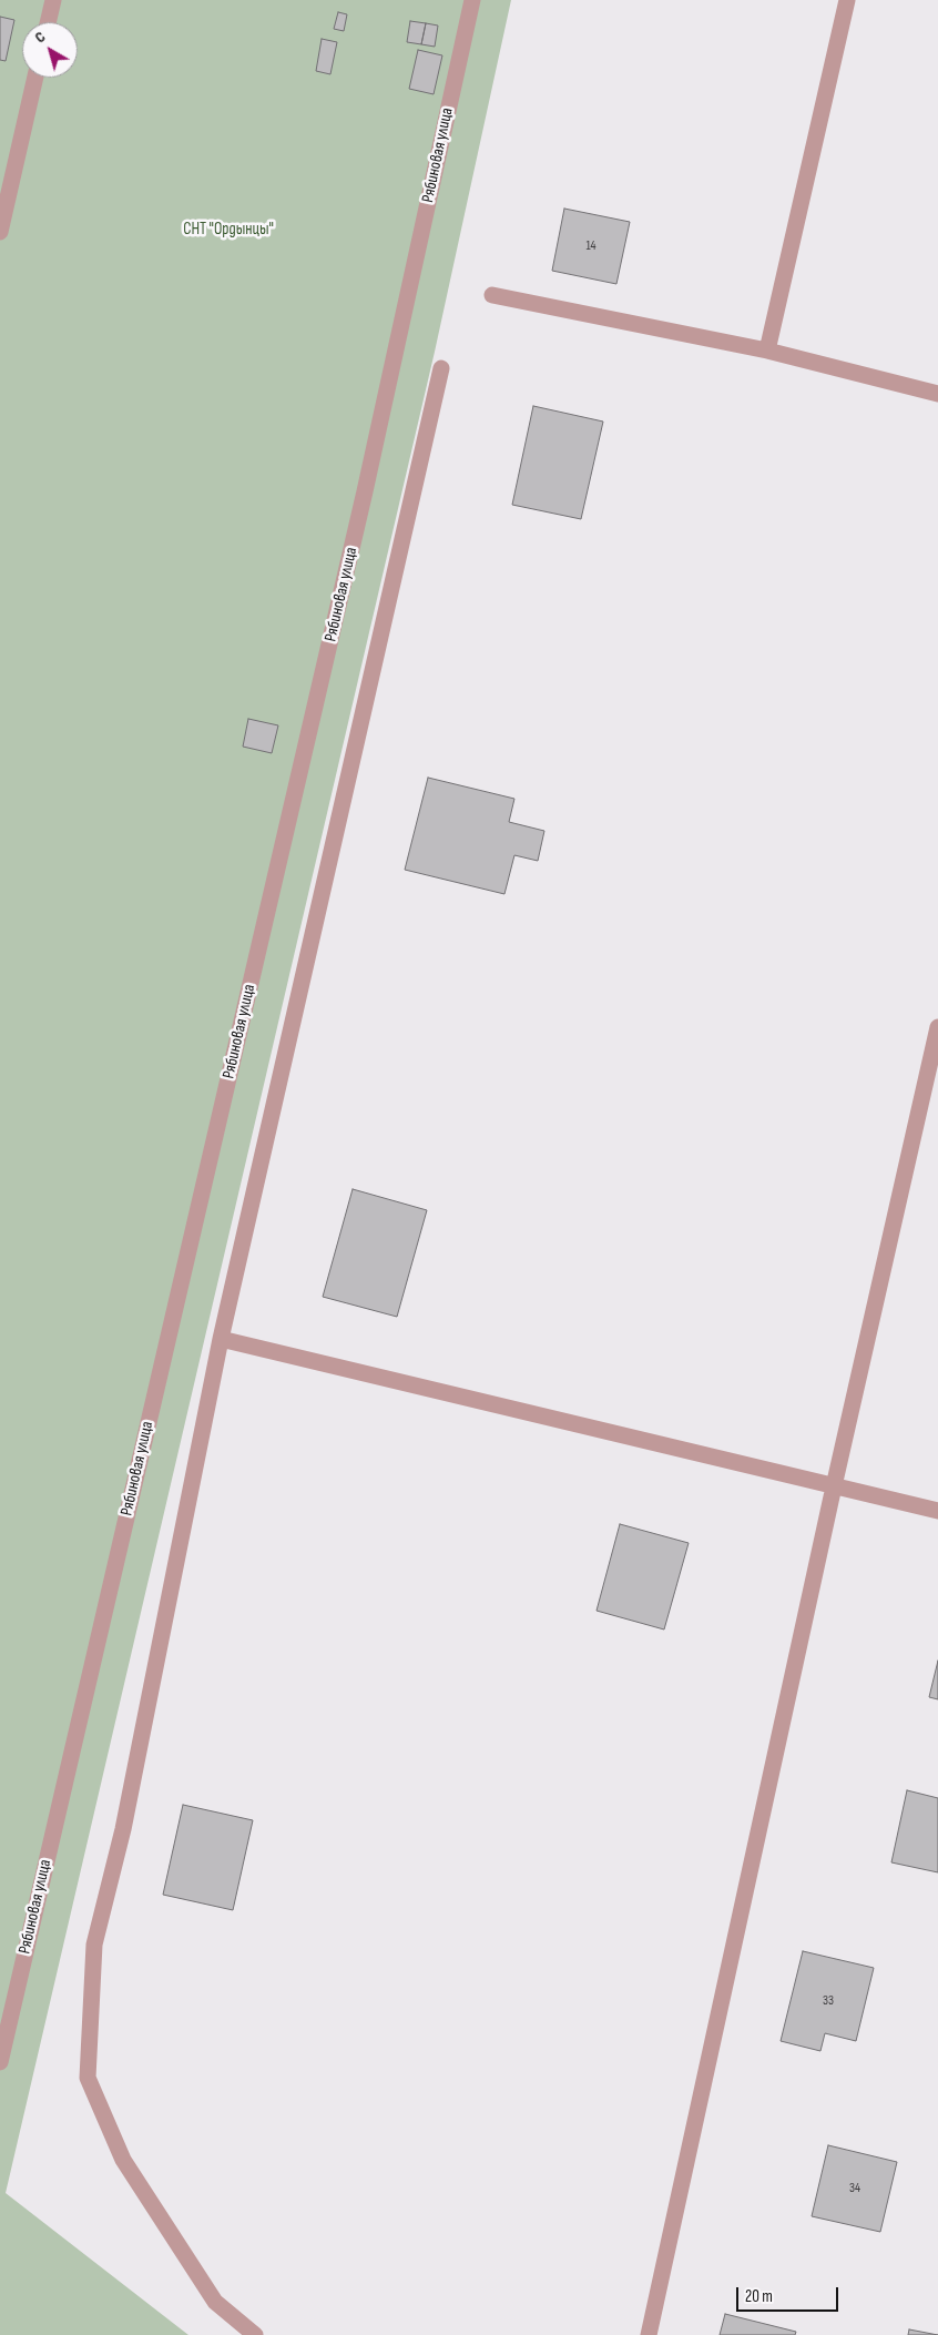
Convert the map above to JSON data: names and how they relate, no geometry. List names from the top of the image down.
{
  "streets": {
    "street": ["Рябиновая улица"]
  },
  "parks": ["СНТ \"Ордынцы\""],
  "house_numbers": ["14", "33", "34"],
  "scale_bar": "20 m",
  "north": "top left"
}
